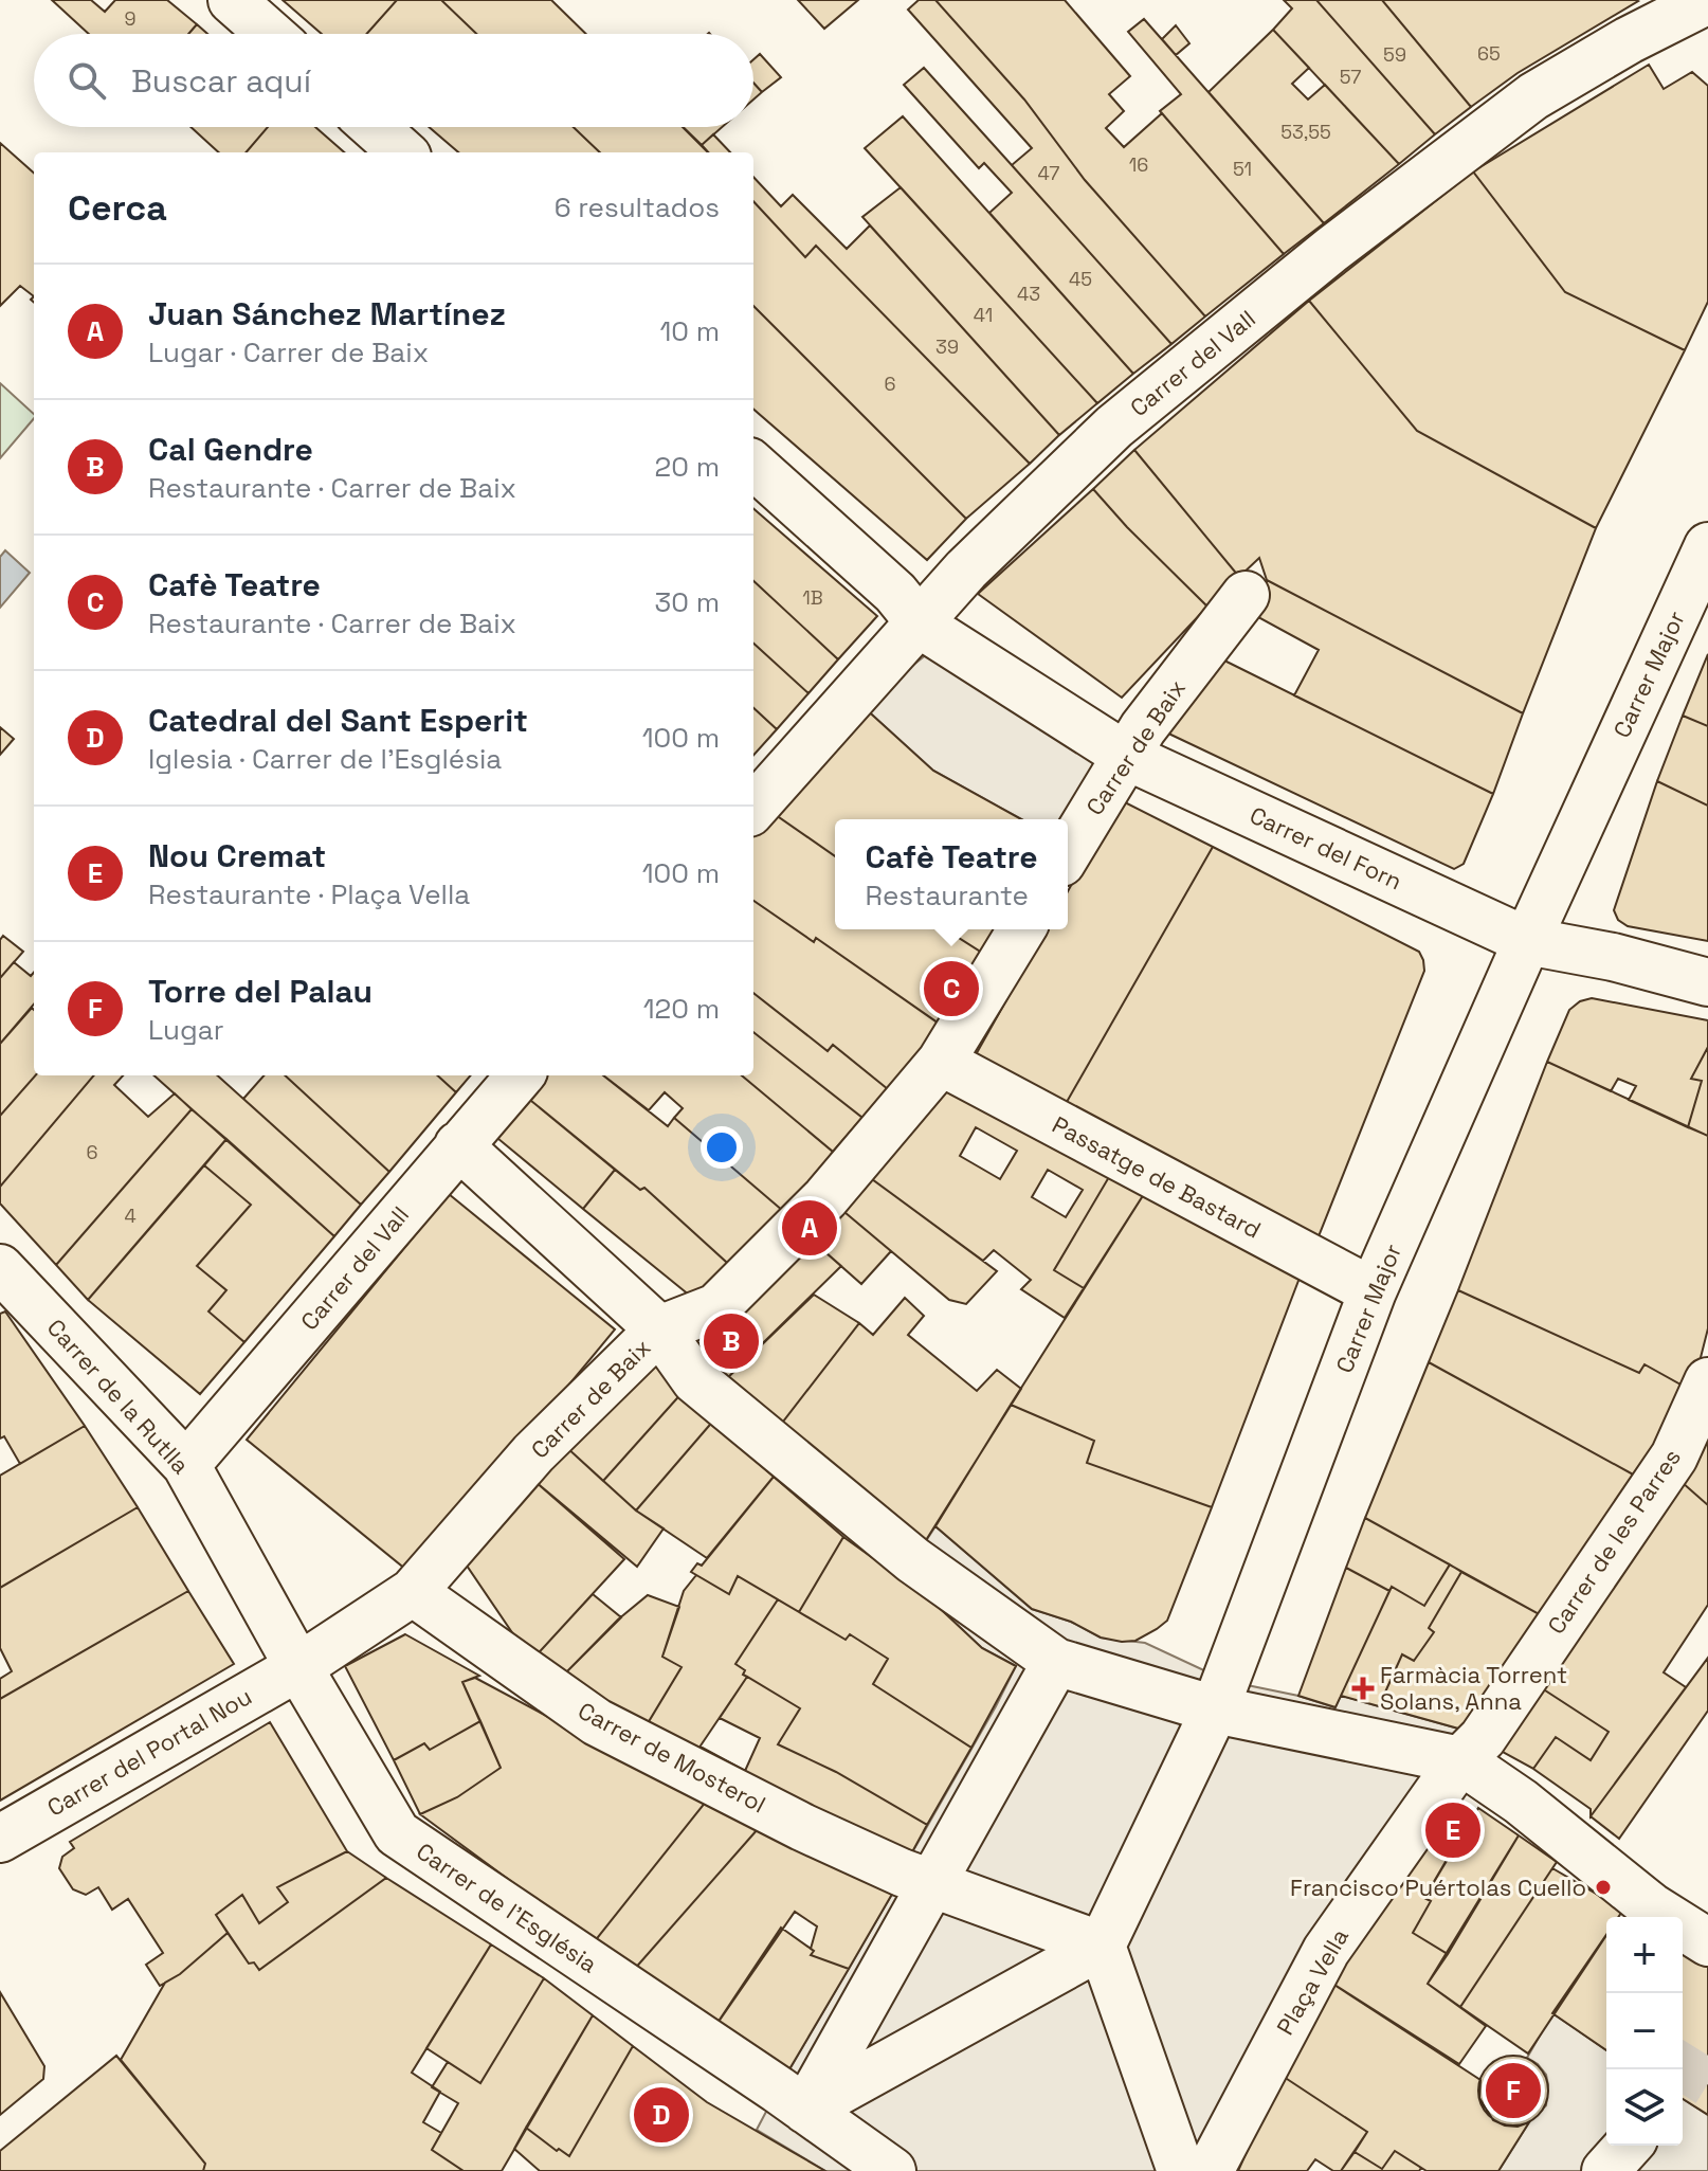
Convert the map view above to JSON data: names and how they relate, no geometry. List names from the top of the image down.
{
  "streets": {
    "street": [
      "Carrer del Vall",
      "Carrer Major",
      "Carrer de Baix",
      "Carrer del Forn",
      "Passatge de Bastard",
      "Carrer de la Rutlla",
      "Carrer de les Parres",
      "Carrer del Portal Nou",
      "Carrer de Mosterol",
      "Carrer de l'Església",
      "Plaça Vella"
    ]
  },
  "crossings": [
    ["Carrer del Vall", "Carrer del Forn"],
    ["Carrer del Vall", "Carrer de la Rutlla"],
    ["Carrer Major", "Carrer del Forn"],
    ["Carrer Major", "Passatge de Bastard"],
    ["Carrer de Baix", "Carrer del Forn"],
    ["Carrer de Baix", "Passatge de Bastard"],
    ["Carrer de Baix", "Carrer de la Rutlla"],
    ["Carrer de Baix", "Carrer del Portal Nou"],
    ["Carrer de Baix", "Carrer de Mosterol"],
    ["Carrer de Baix", "Carrer de l'Església"],
    ["Carrer de la Rutlla", "Carrer del Portal Nou"],
    ["Carrer de la Rutlla", "Carrer de l'Església"],
    ["Carrer de les Parres", "Plaça Vella"],
    ["Carrer del Portal Nou", "Carrer de l'Església"]
  ],
  "places": {
    "health": ["Farmàcia Torrent Solans, Anna"],
    "other": ["Francisco Puértolas Cuello"]
  },
  "house_numbers": [
    "9",
    "65",
    "59",
    "57",
    "53,55",
    "16",
    "51",
    "47",
    "45",
    "43",
    "41",
    "39",
    "6",
    "1B",
    "6",
    "4"
  ],
  "page": {
    "search": "Buscar aquí",
    "heading": ["Cerca", "6 resultados"],
    "list": [
      {
        "mark": "A",
        "name": "Juan Sánchez Martínez",
        "note": "Lugar · Carrer de Baix",
        "value": "10 m"
      },
      {
        "mark": "B",
        "name": "Cal Gendre",
        "note": "Restaurante · Carrer de Baix",
        "value": "20 m"
      },
      {
        "mark": "C",
        "name": "Cafè Teatre",
        "note": "Restaurante · Carrer de Baix",
        "value": "30 m"
      },
      {
        "mark": "D",
        "name": "Catedral del Sant Esperit",
        "note": "Iglesia · Carrer de l'Església",
        "value": "100 m"
      },
      {
        "mark": "E",
        "name": "Nou Cremat",
        "note": "Restaurante · Plaça Vella",
        "value": "100 m"
      },
      {
        "mark": "F",
        "name": "Torre del Palau",
        "note": "Lugar",
        "value": "120 m"
      }
    ],
    "popup": ["Cafè Teatre", "Restaurante"],
    "pins": [
      "C",
      "A",
      "B",
      "E",
      "F",
      "D"
    ],
    "map_buttons": ["+", "−"]
  }
}
